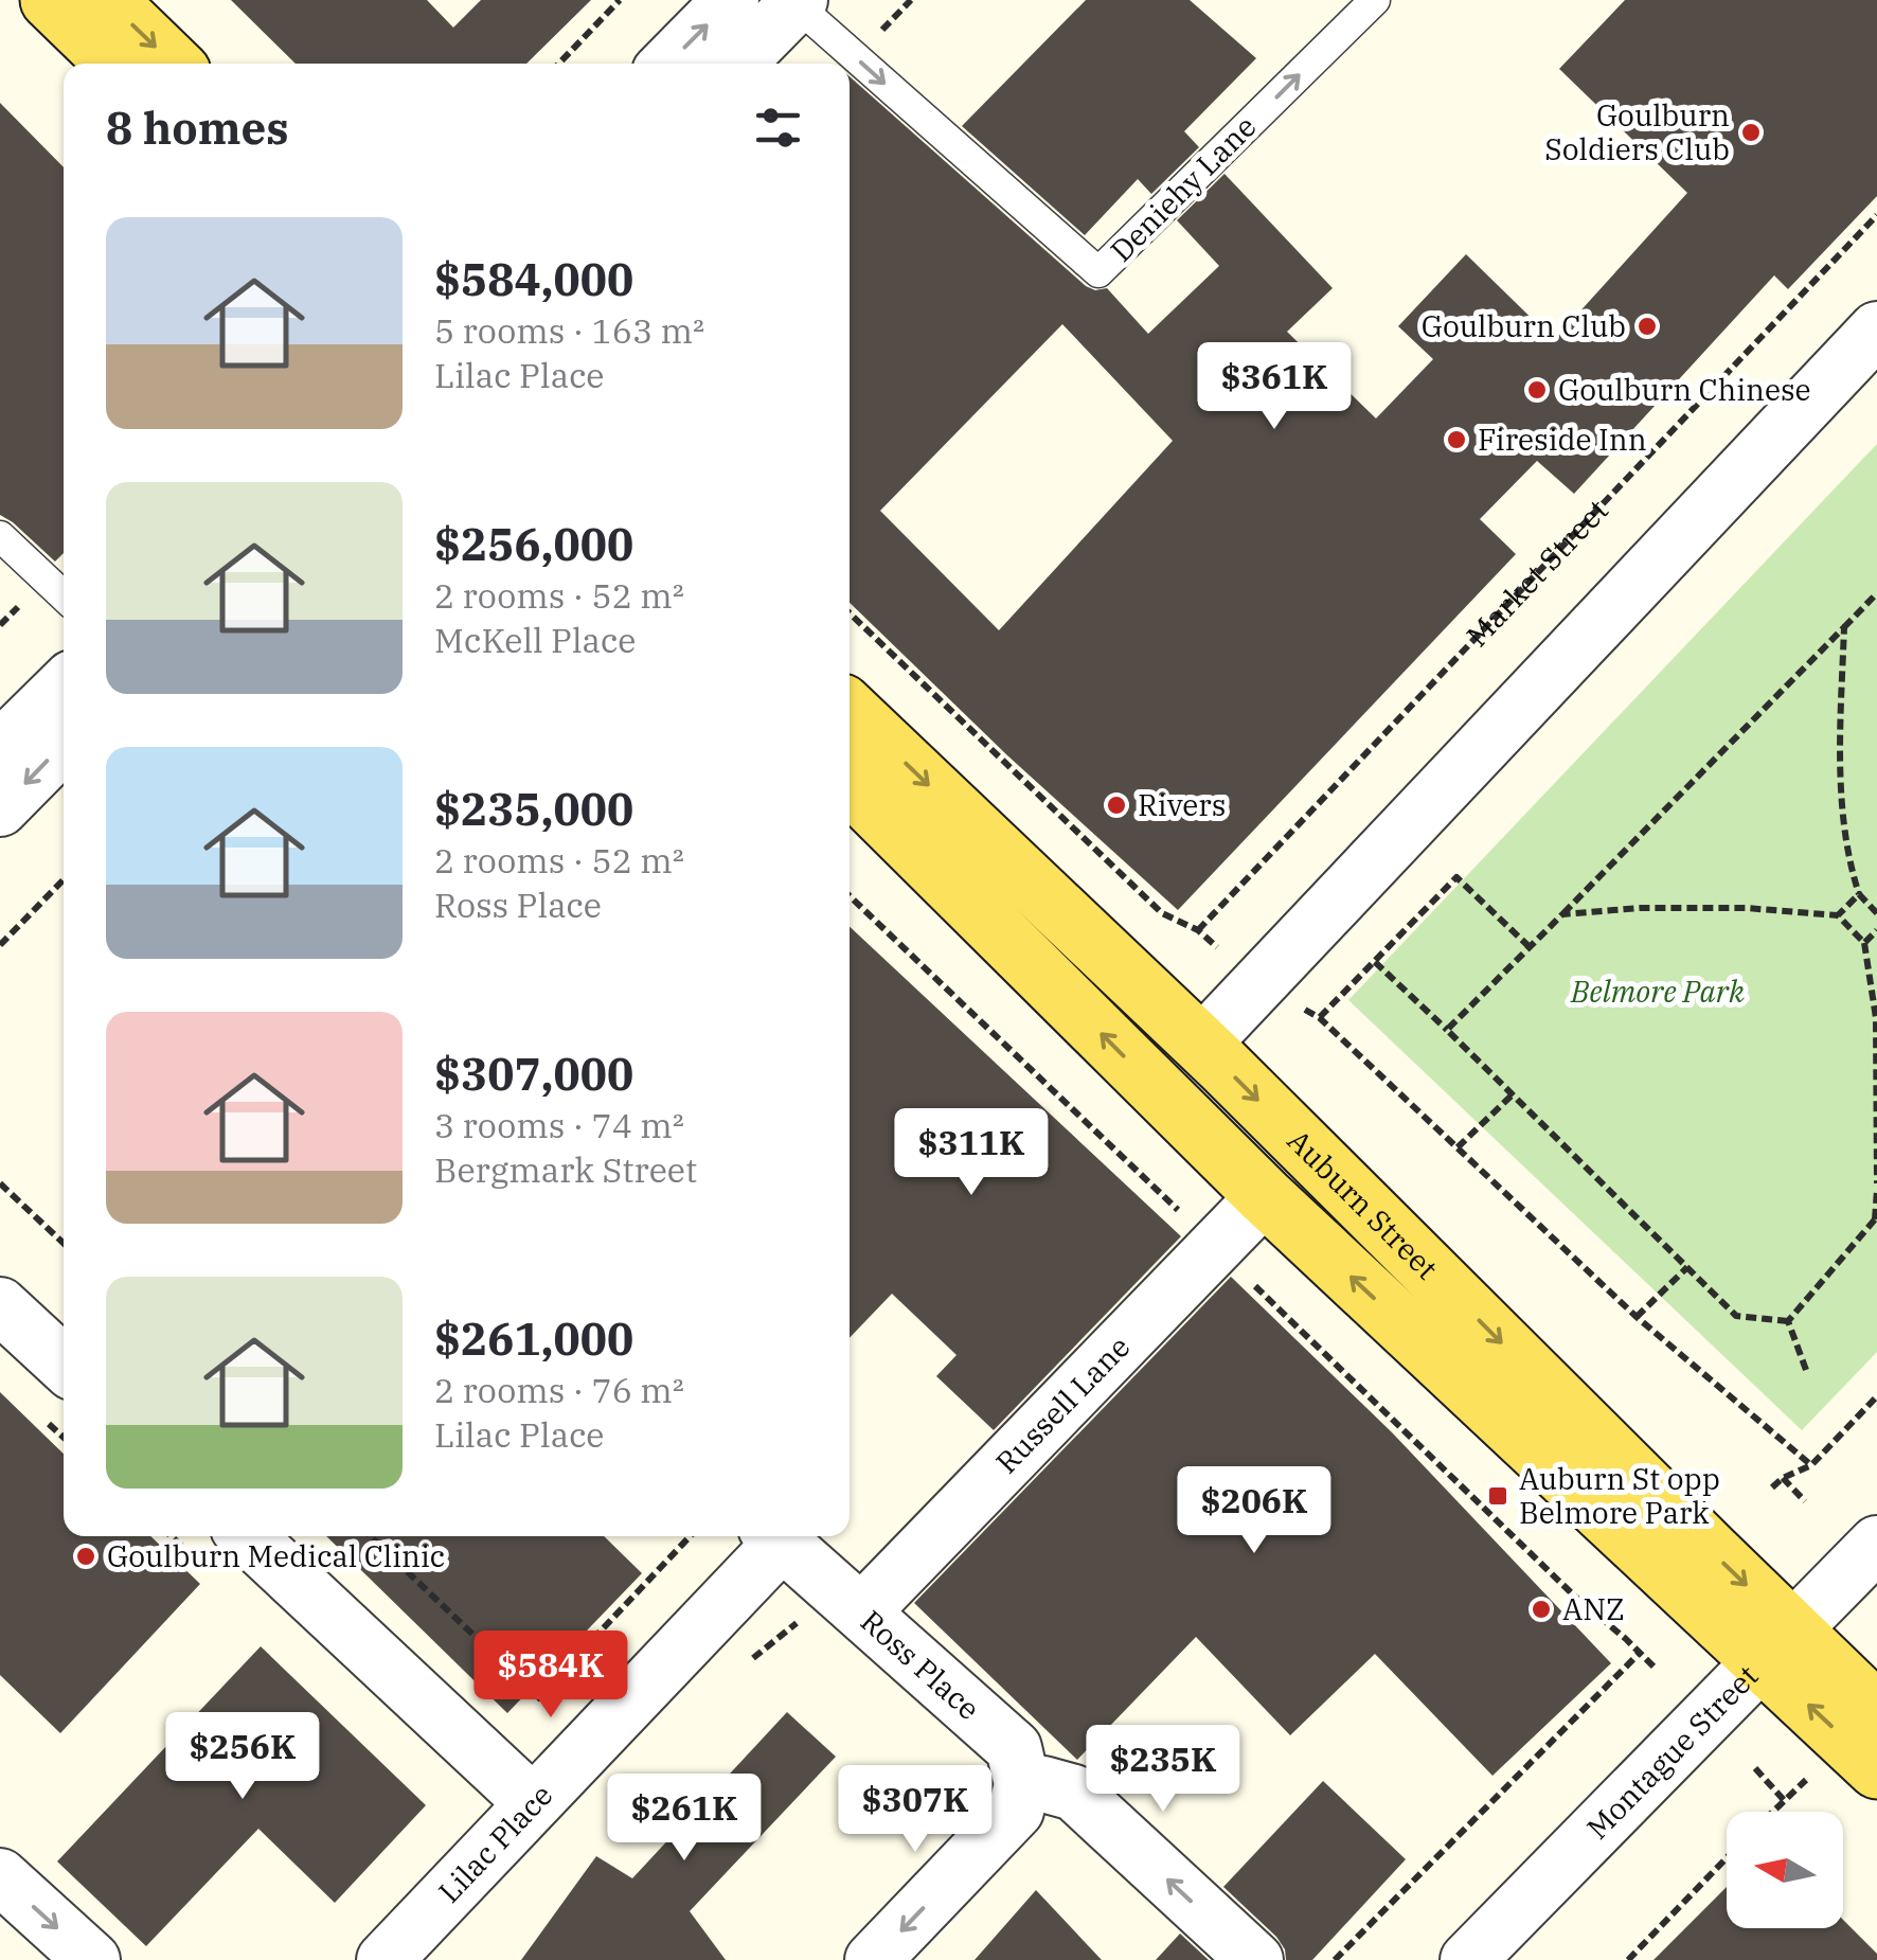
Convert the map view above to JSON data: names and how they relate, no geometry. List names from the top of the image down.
{
  "streets": {
    "main road": ["Auburn Street"],
    "street": [
      "Russell Lane",
      "Ross Place",
      "Montague Street",
      "Lilac Place"
    ],
    "lane": ["Deniehy Lane"],
    "path": ["Market Street"]
  },
  "crossings": [
    ["Auburn Street", "Russell Lane"],
    ["Auburn Street", "Montague Street"],
    ["Russell Lane", "Ross Place"]
  ],
  "parks": ["Belmore Park"],
  "places": {
    "other": [
      "Goulburn Soldiers Club",
      "Goulburn Club",
      "Goulburn Chinese",
      "Fireside Inn",
      "Rivers",
      "Goulburn Medical Clinic",
      "ANZ"
    ],
    "transit": ["Auburn St opp Belmore Park"]
  },
  "north": "left",
  "page": {
    "heading": "8 homes",
    "list": [
      {
        "name": "$584,000",
        "note": "5 rooms · 163 m² · Lilac Place"
      },
      {
        "name": "$256,000",
        "note": "2 rooms · 52 m² · McKell Place"
      },
      {
        "name": "$235,000",
        "note": "2 rooms · 52 m² · Ross Place"
      },
      {
        "name": "$307,000",
        "note": "3 rooms · 74 m² · Bergmark Street"
      },
      {
        "name": "$261,000",
        "note": "2 rooms · 76 m² · Lilac Place"
      }
    ],
    "price": [
      "$361K",
      "$311K",
      "$206K",
      "$584K",
      "$256K",
      "$235K",
      "$307K",
      "$261K"
    ]
  }
}
